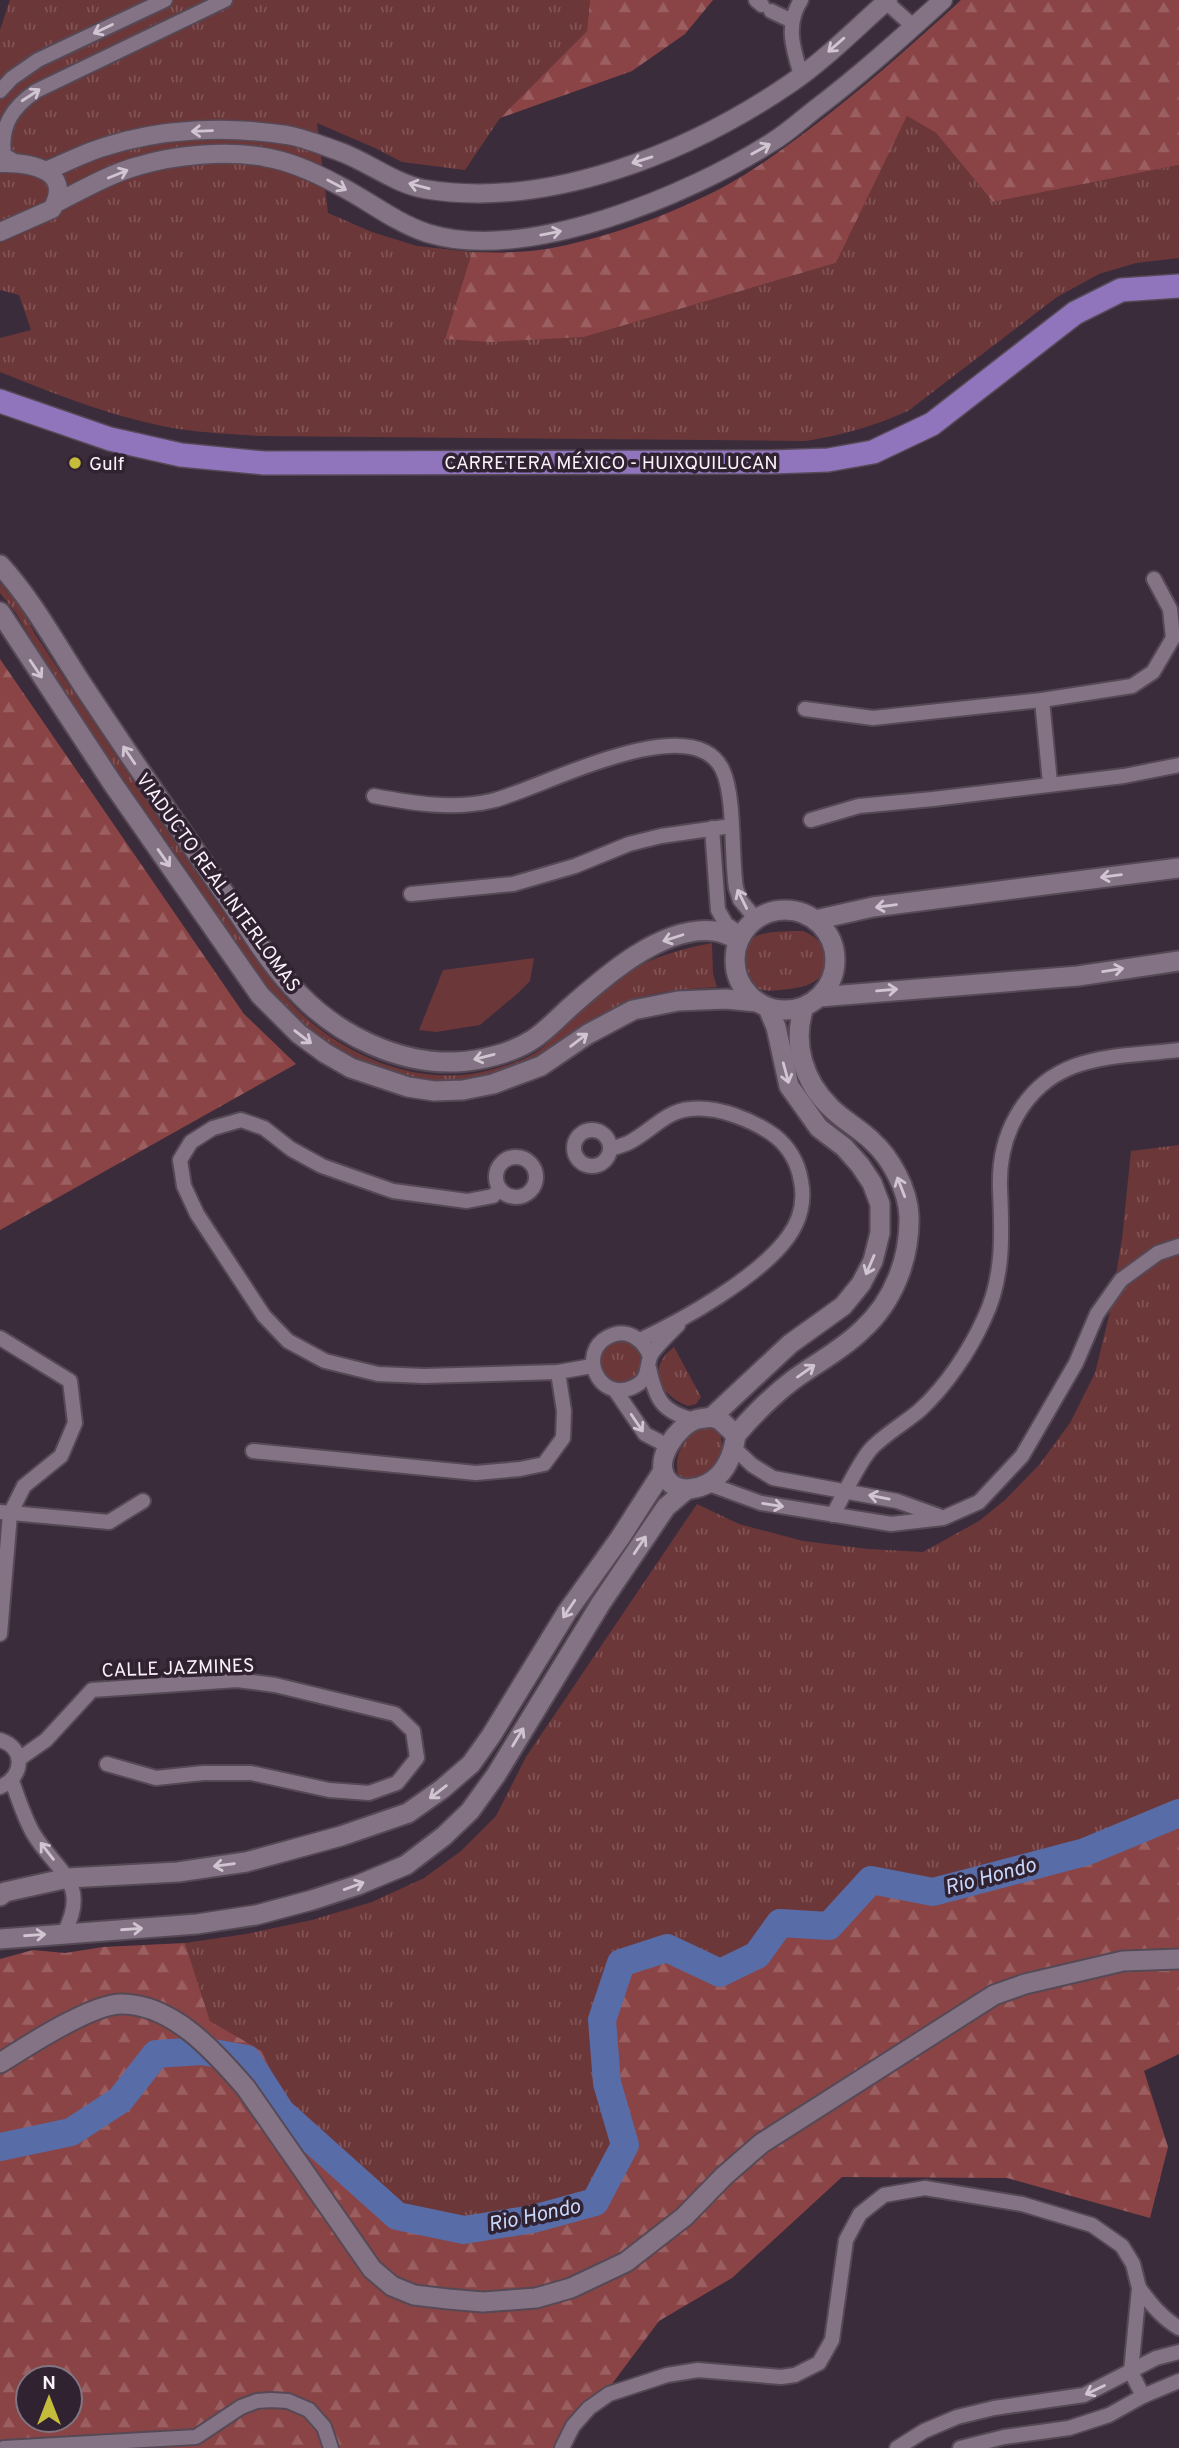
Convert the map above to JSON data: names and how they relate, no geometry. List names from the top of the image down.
{
  "streets": {
    "main road": ["CARRETERA MÉXICO - HUIXQUILUCAN", "VIADUCTO REAL INTERLOMAS"],
    "street": ["CALLE JAZMINES"]
  },
  "water": ["Rio Hondo"],
  "places": ["Gulf"],
  "north": "top"
}
